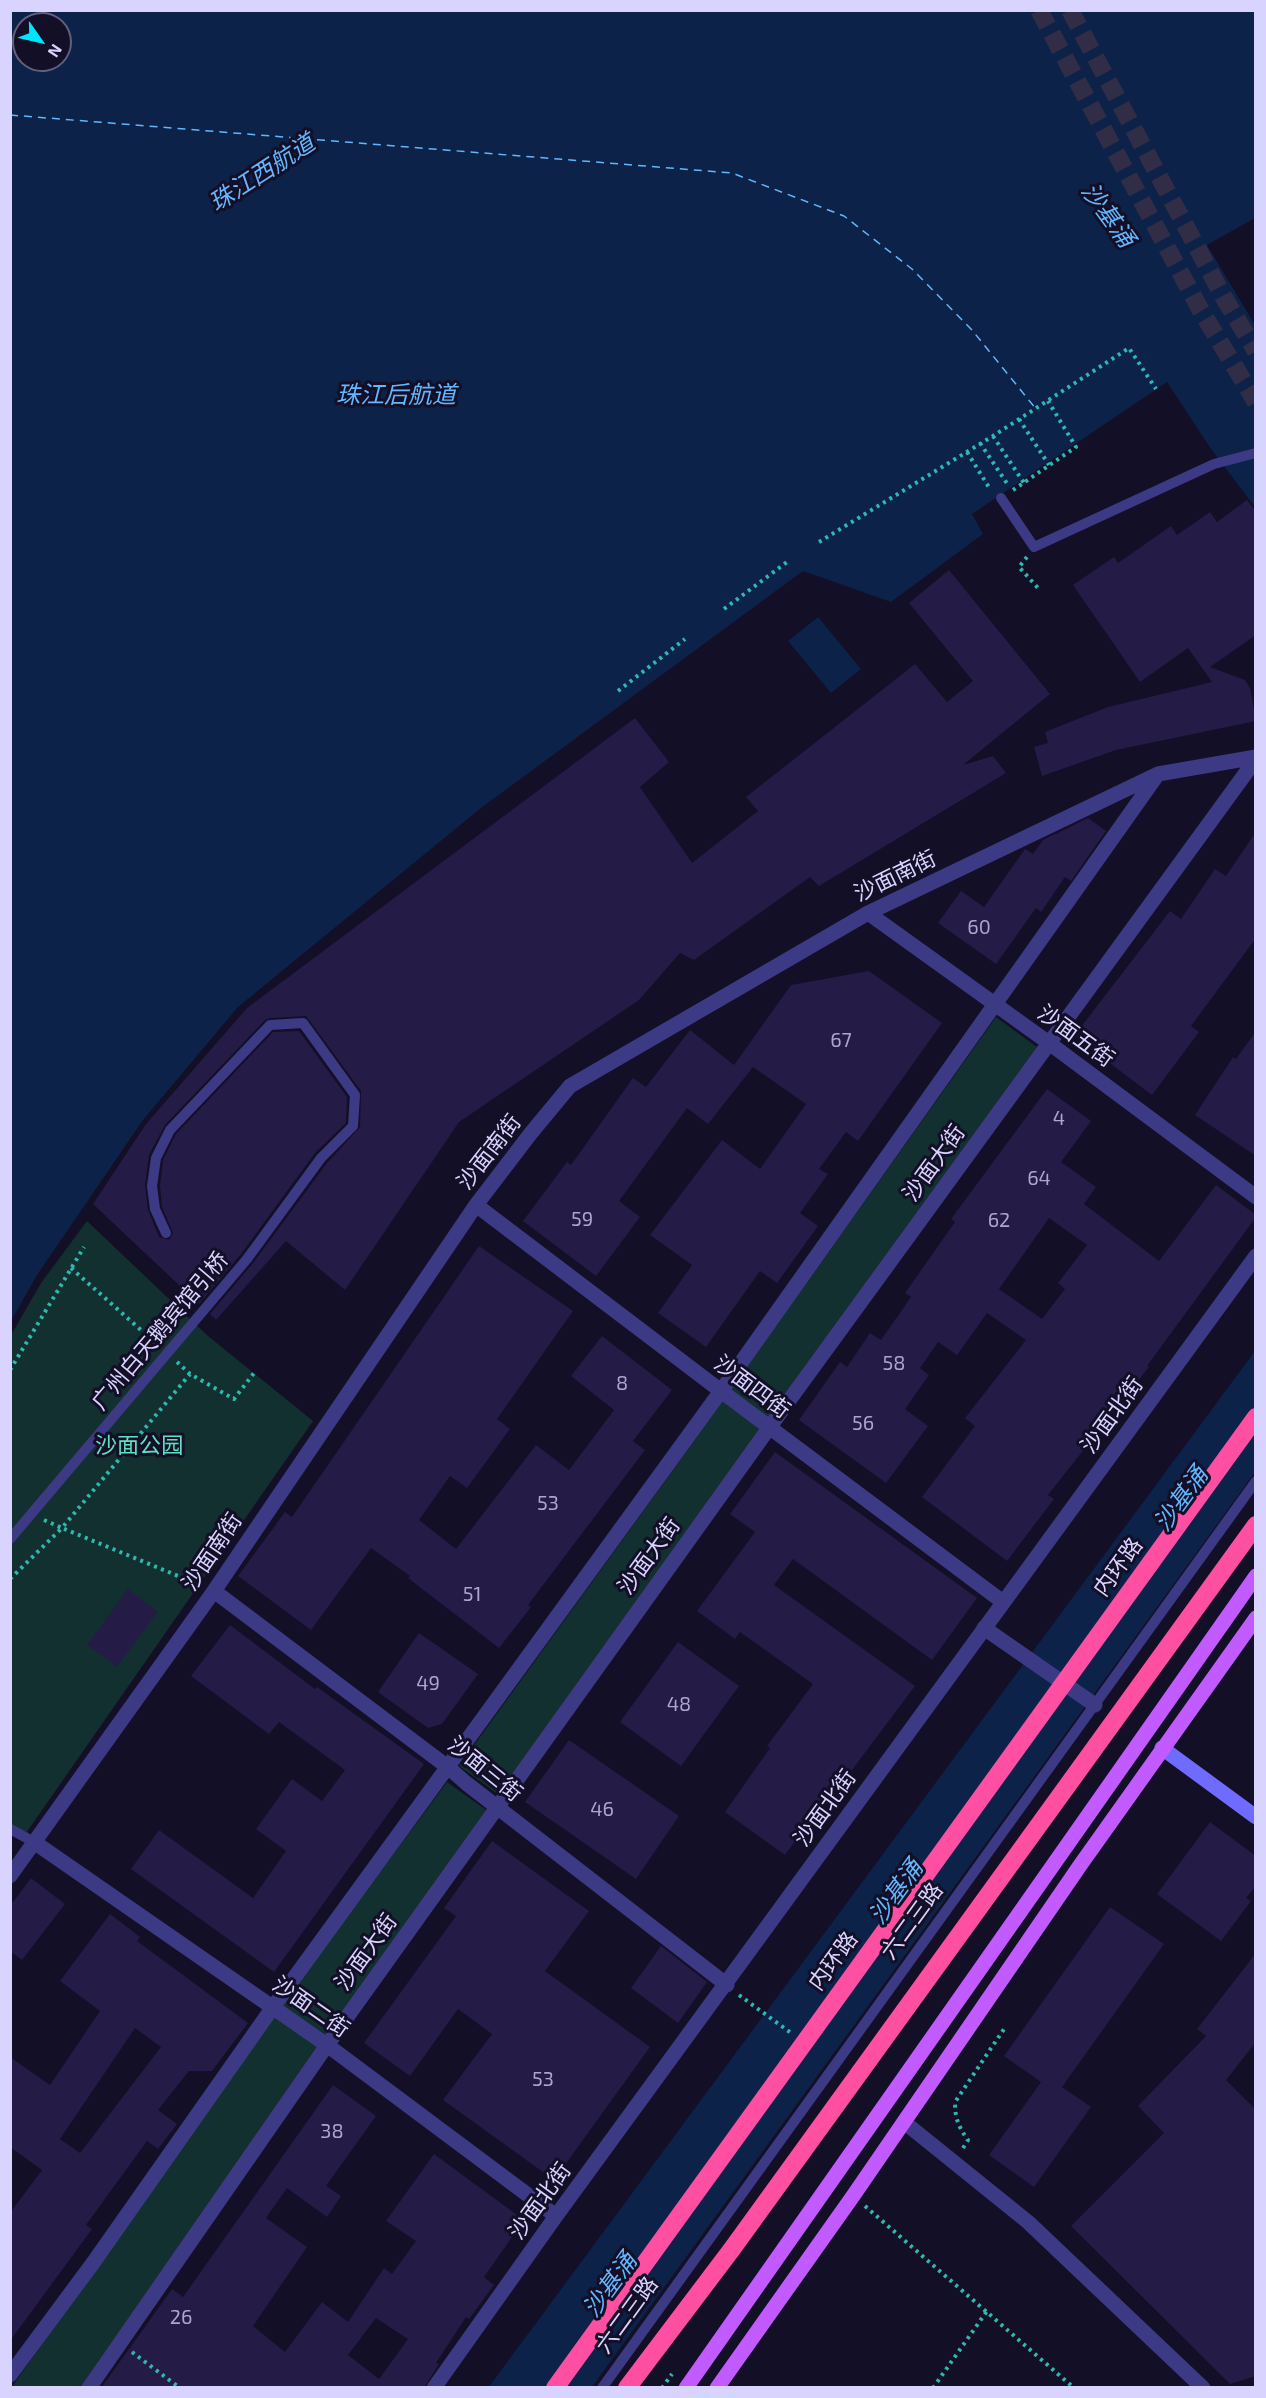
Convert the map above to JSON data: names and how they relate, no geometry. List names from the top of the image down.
{
  "streets": {
    "highway": ["内环路"],
    "street": [
      "沙面南街",
      "沙面五街",
      "沙面大街",
      "沙面四街",
      "沙面北街",
      "沙面三街",
      "沙面二街"
    ],
    "lane": ["广州白天鹅宾馆引桥", "六二三路"]
  },
  "crossings": [
    ["沙面南街", "沙面五街"],
    ["沙面南街", "沙面大街"],
    ["沙面南街", "沙面四街"],
    ["沙面南街", "沙面三街"],
    ["沙面南街", "沙面二街"],
    ["沙面五街", "沙面大街"],
    ["沙面大街", "沙面四街"],
    ["沙面大街", "沙面三街"],
    ["沙面大街", "沙面二街"],
    ["沙面四街", "沙面北街"],
    ["沙面北街", "沙面三街"],
    ["沙面北街", "沙面二街"]
  ],
  "water": ["珠江西航道", "沙基涌", "珠江后航道"],
  "parks": ["沙面公园"],
  "house_numbers": [
    "60",
    "67",
    "4",
    "64",
    "59",
    "62",
    "58",
    "8",
    "56",
    "53",
    "51",
    "49",
    "48",
    "46",
    "53",
    "38",
    "26"
  ],
  "north": "bottom right"
}
